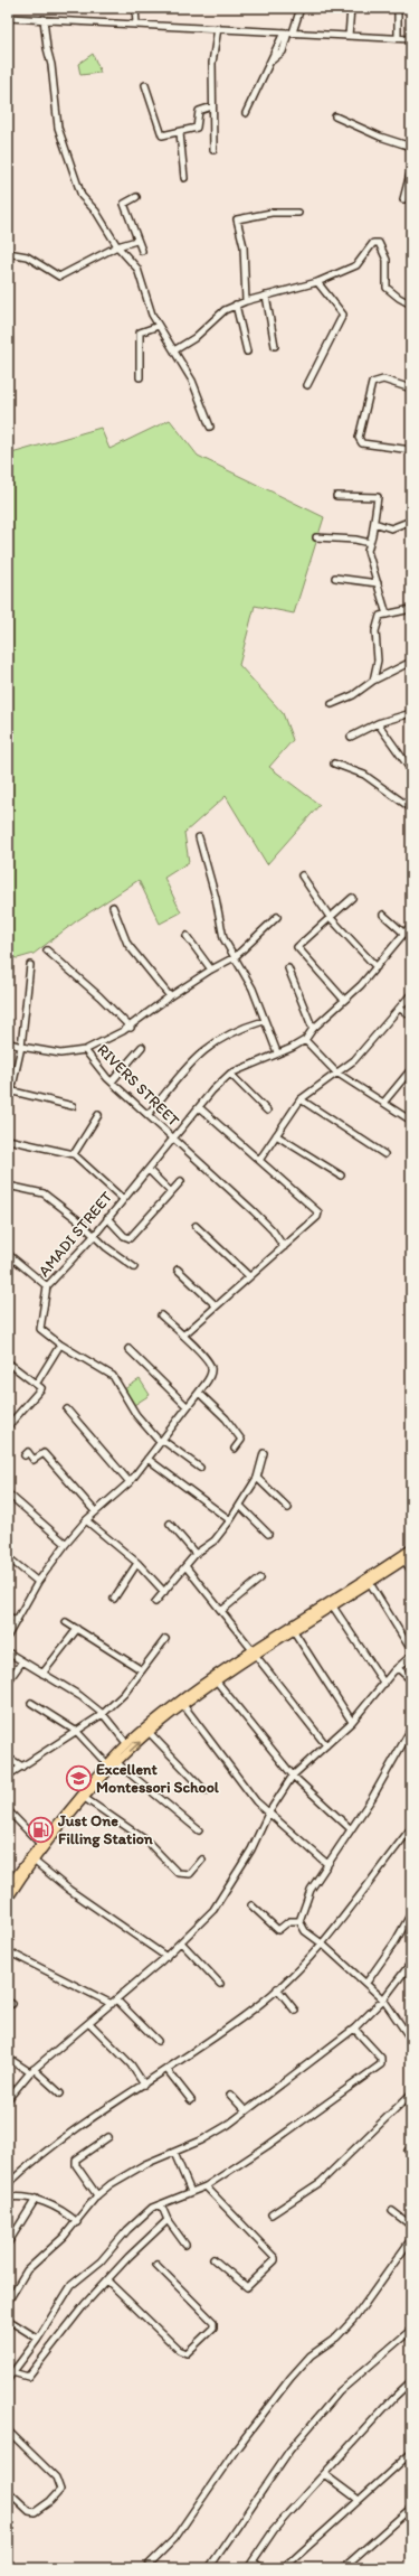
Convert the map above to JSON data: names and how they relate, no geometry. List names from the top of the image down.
{
  "streets": {
    "street": ["RIVERS STREET", "AMADI STREET"]
  },
  "crossings": [
    ["RIVERS STREET", "AMADI STREET"]
  ],
  "places": {
    "school or university": ["Excellent Montessori School"],
    "fuel station": ["Just One Filling Station"]
  }
}
